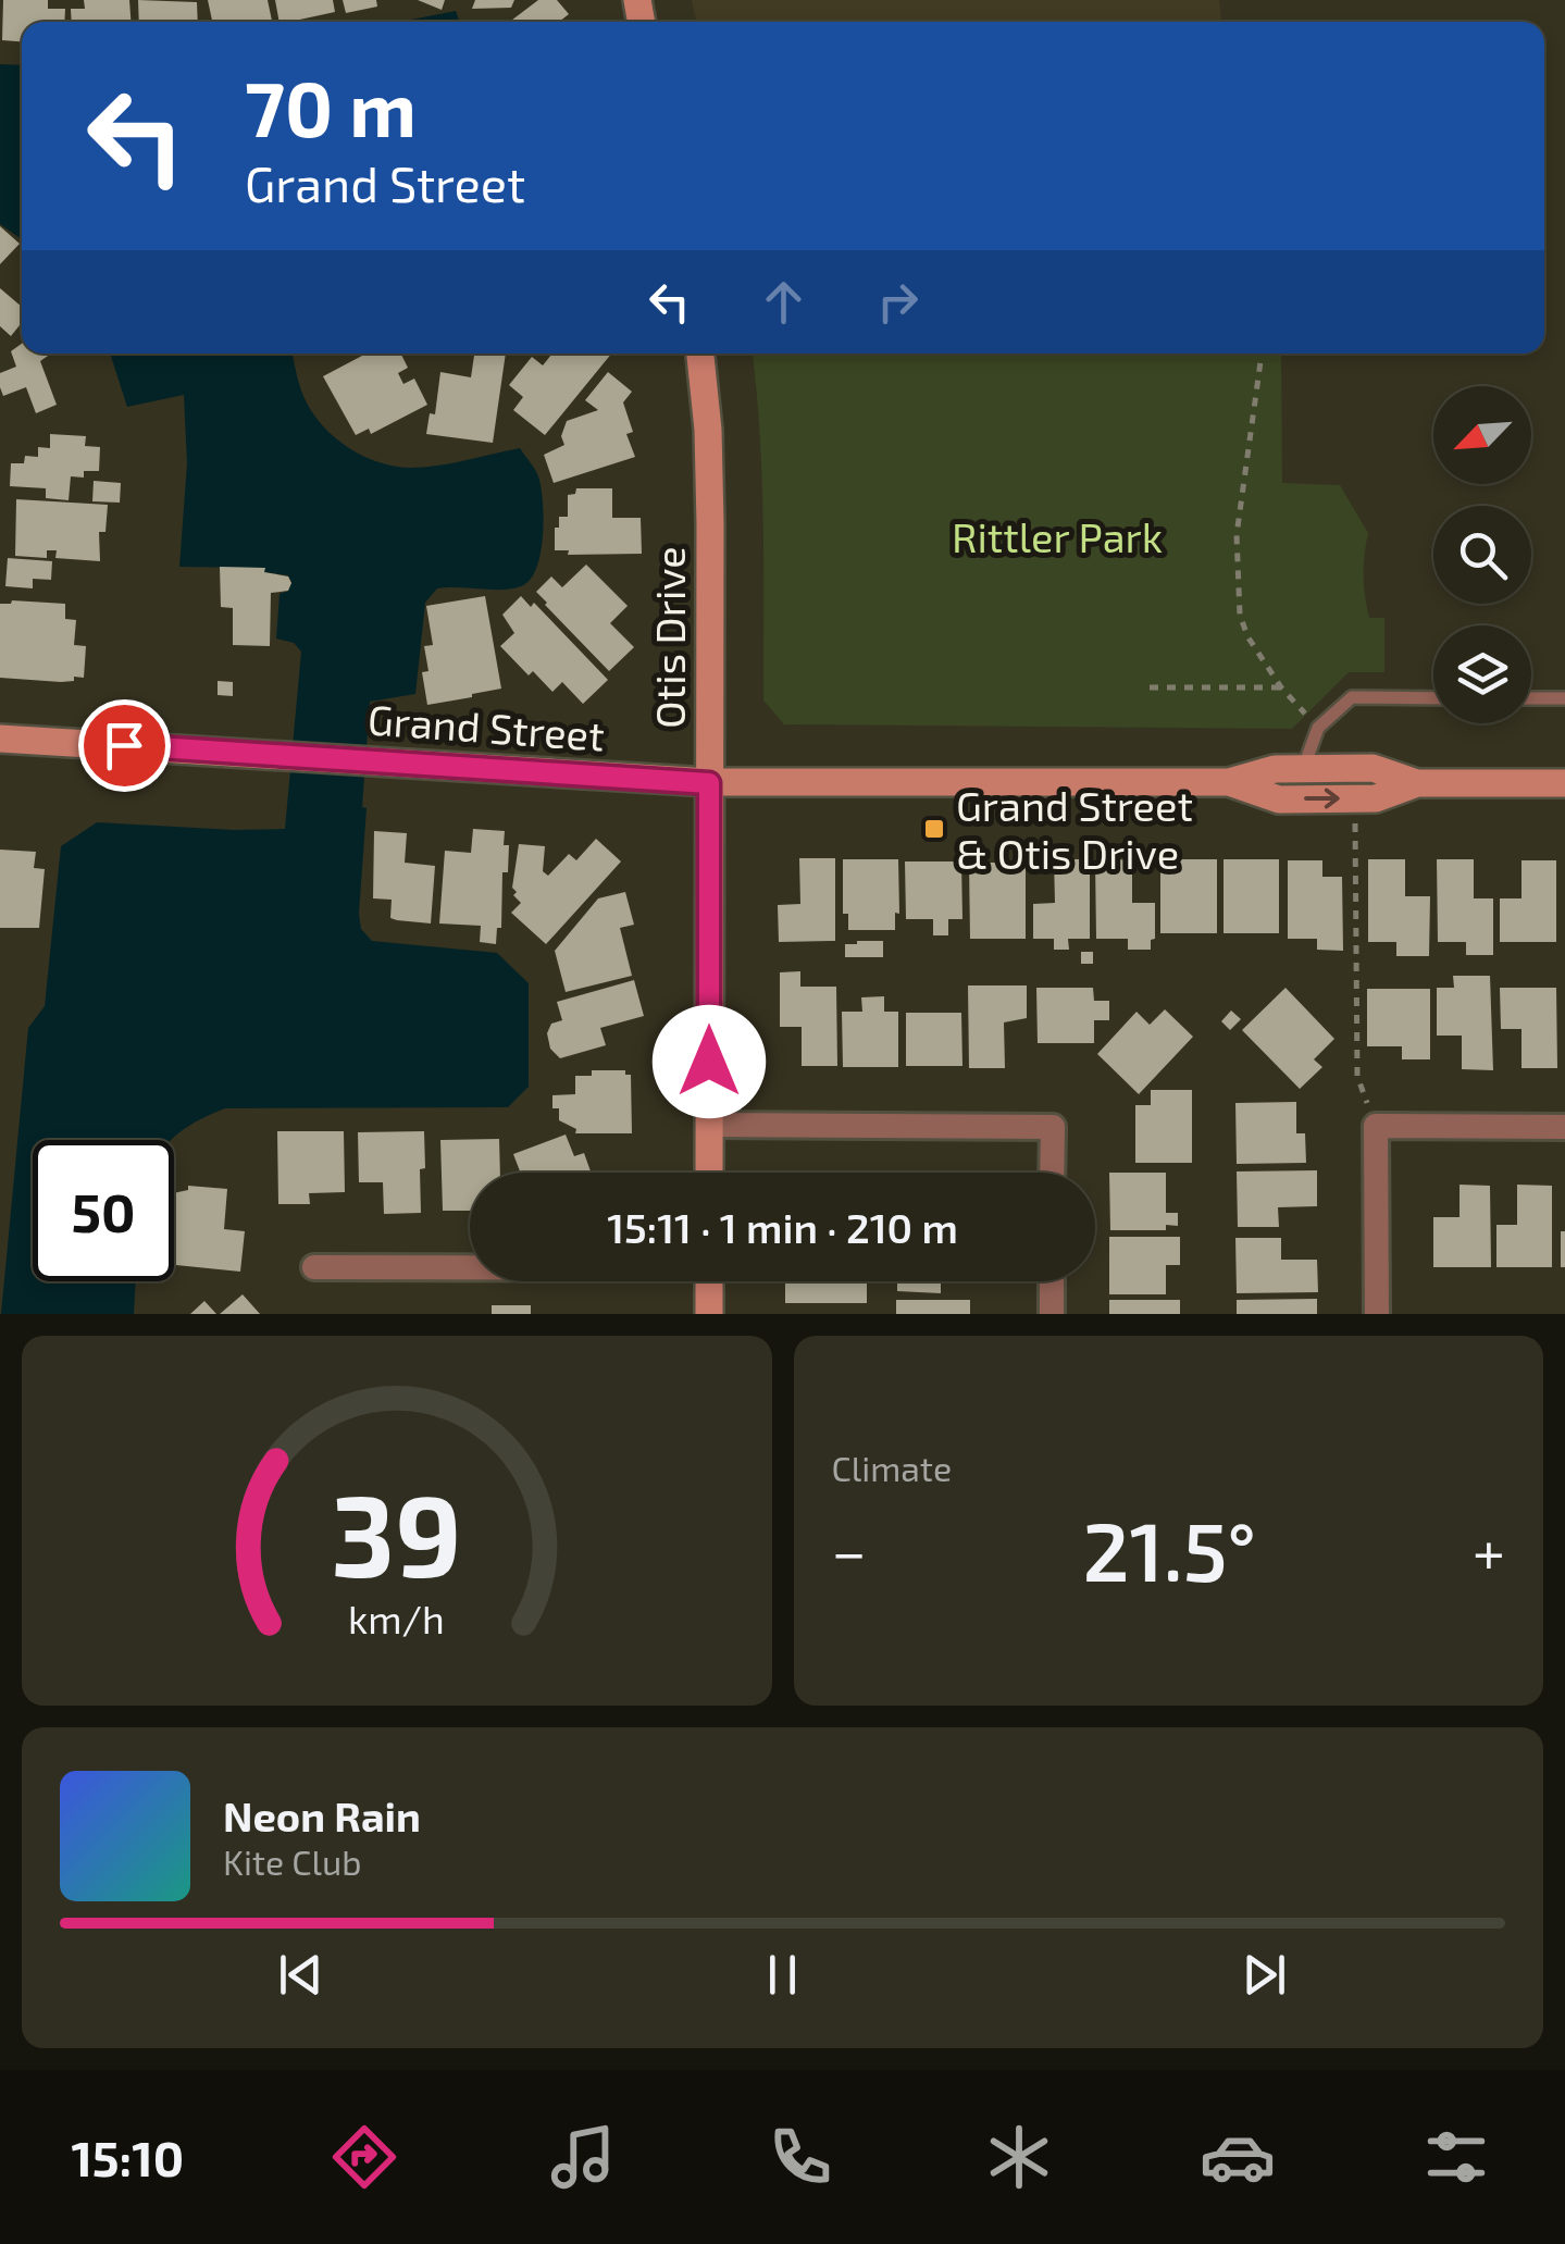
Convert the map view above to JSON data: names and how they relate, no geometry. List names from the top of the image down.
{
  "streets": {
    "street": ["Otis Drive", "Grand Street"]
  },
  "crossings": [
    ["Otis Drive", "Grand Street"]
  ],
  "parks": ["Rittler Park"],
  "places": {
    "transit": ["Grand Street & Otis Drive"]
  },
  "north": "bottom left",
  "page": {
    "turn": ["70 m", "Grand Street"],
    "limit": "50",
    "trip": "15:11 · 1 min · 210 m",
    "tile": "Climate",
    "heat": ["−", "21.5°", "+"],
    "song": ["Neon Rain", "Kite Club"],
    "tabs": "15:10",
    "gauge": ["39", "km/h"]
  }
}
